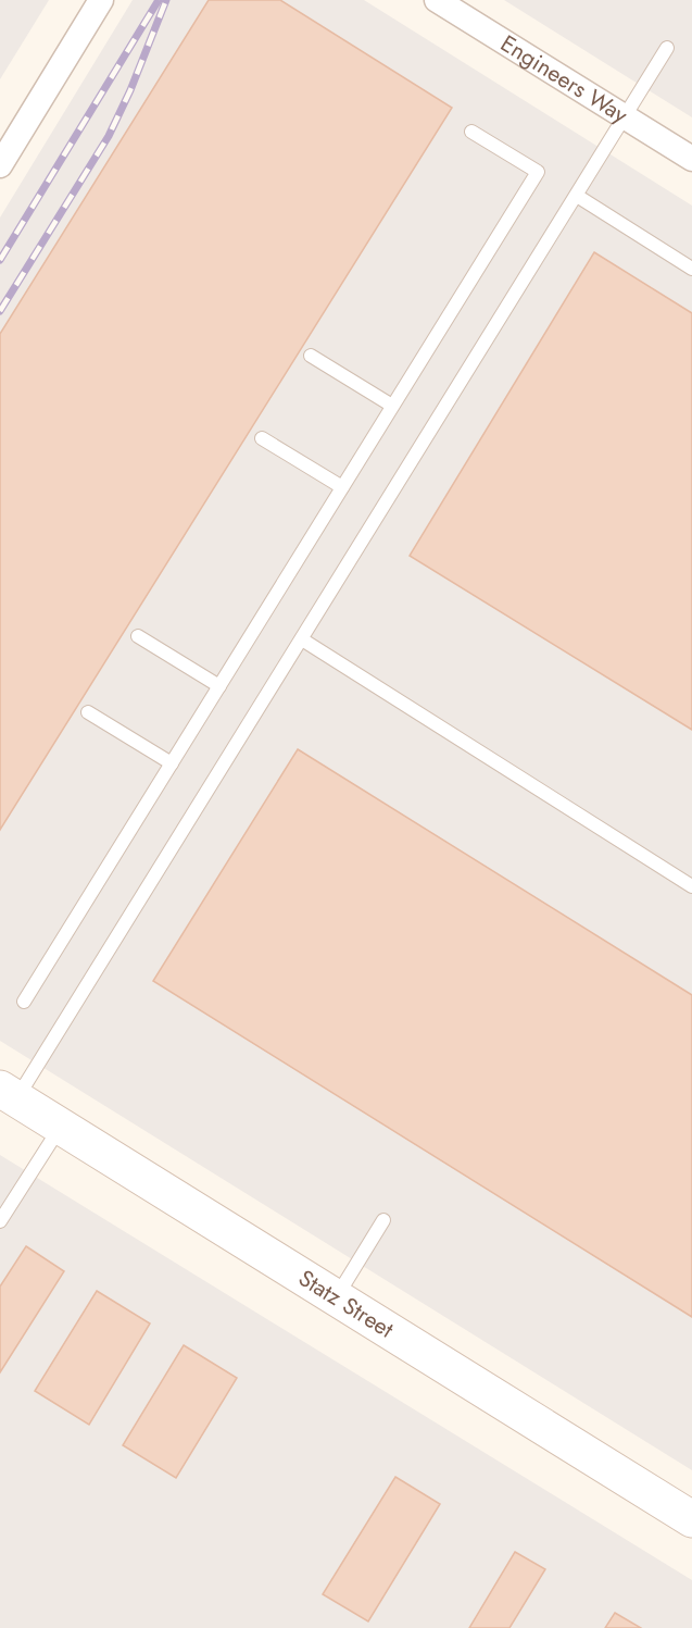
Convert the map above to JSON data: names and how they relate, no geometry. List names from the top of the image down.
{
  "streets": {
    "street": ["Engineers Way", "Statz Street"]
  }
}
